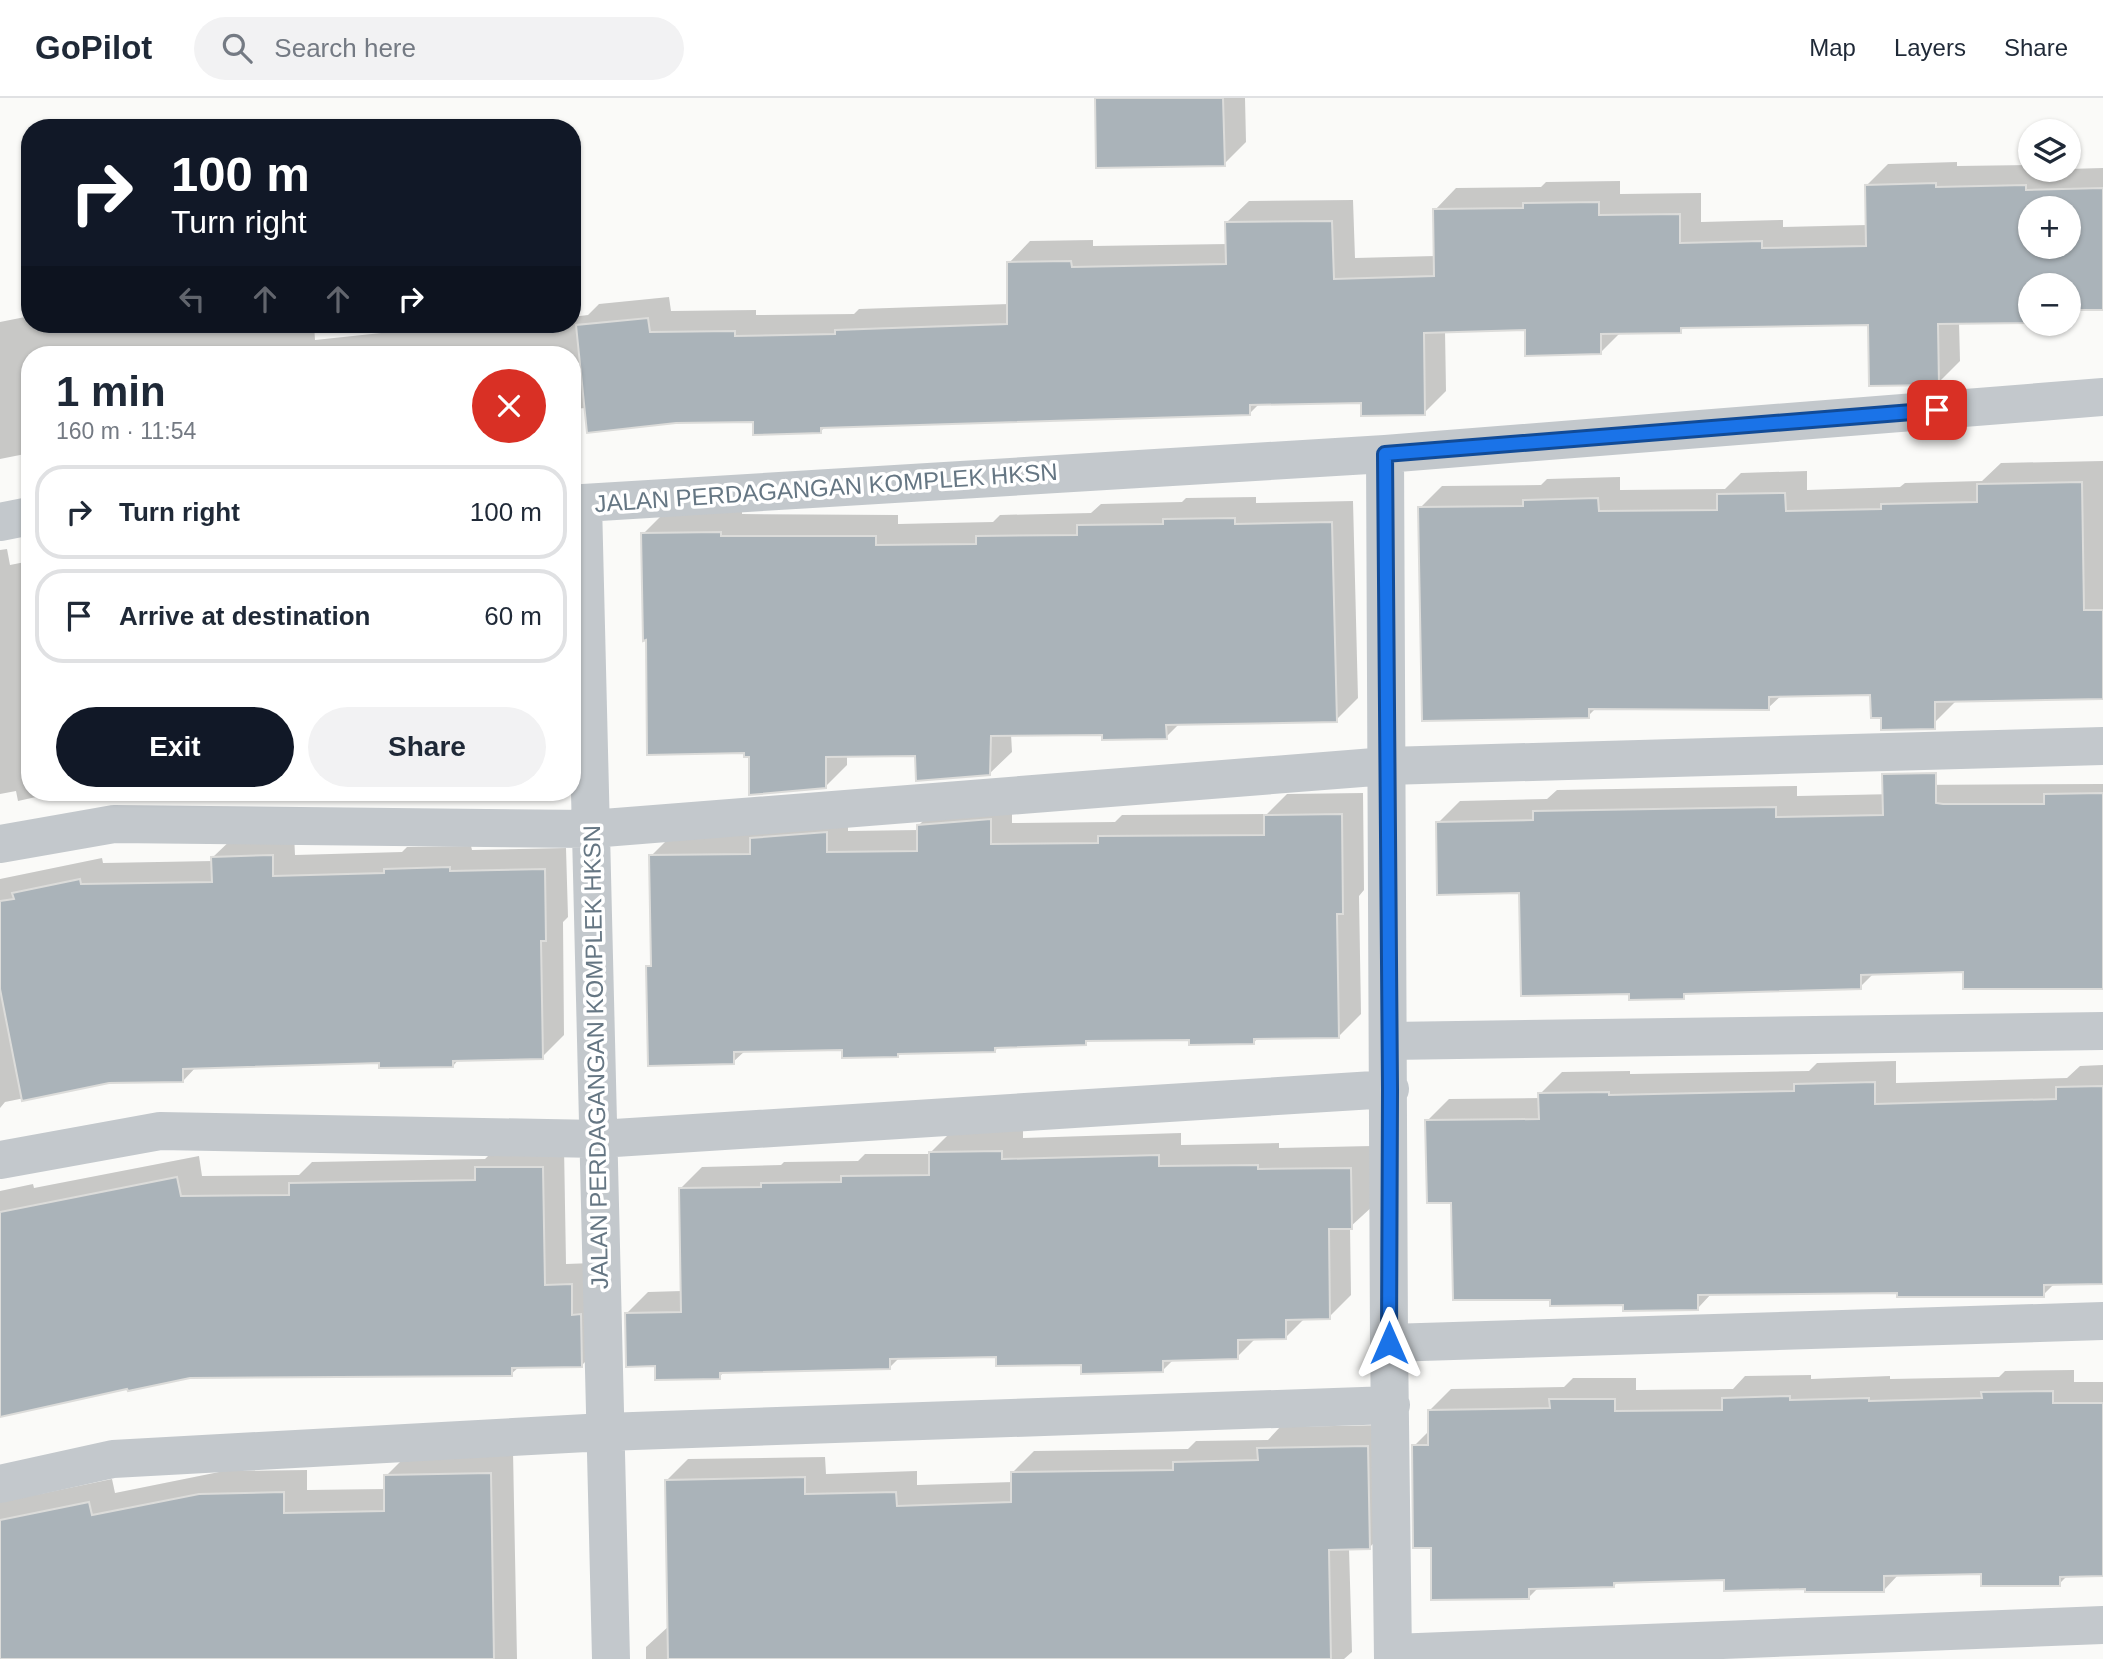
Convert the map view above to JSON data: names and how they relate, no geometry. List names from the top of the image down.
{
  "streets": {
    "street": ["JALAN PERDAGANGAN KOMPLEK HKSN"]
  },
  "page": {
    "header": "GoPilot",
    "search": "Search here",
    "nav": ["Map", "Layers", "Share"],
    "map_buttons": ["+", "−"],
    "turn": ["100 m", "Turn right"],
    "heading": ["1 min", "160 m · 11:54"],
    "list": [
      {
        "name": "Turn right",
        "value": "100 m"
      },
      {
        "name": "Arrive at destination",
        "value": "60 m"
      }
    ],
    "buttons": ["Exit", "Share"]
  }
}
